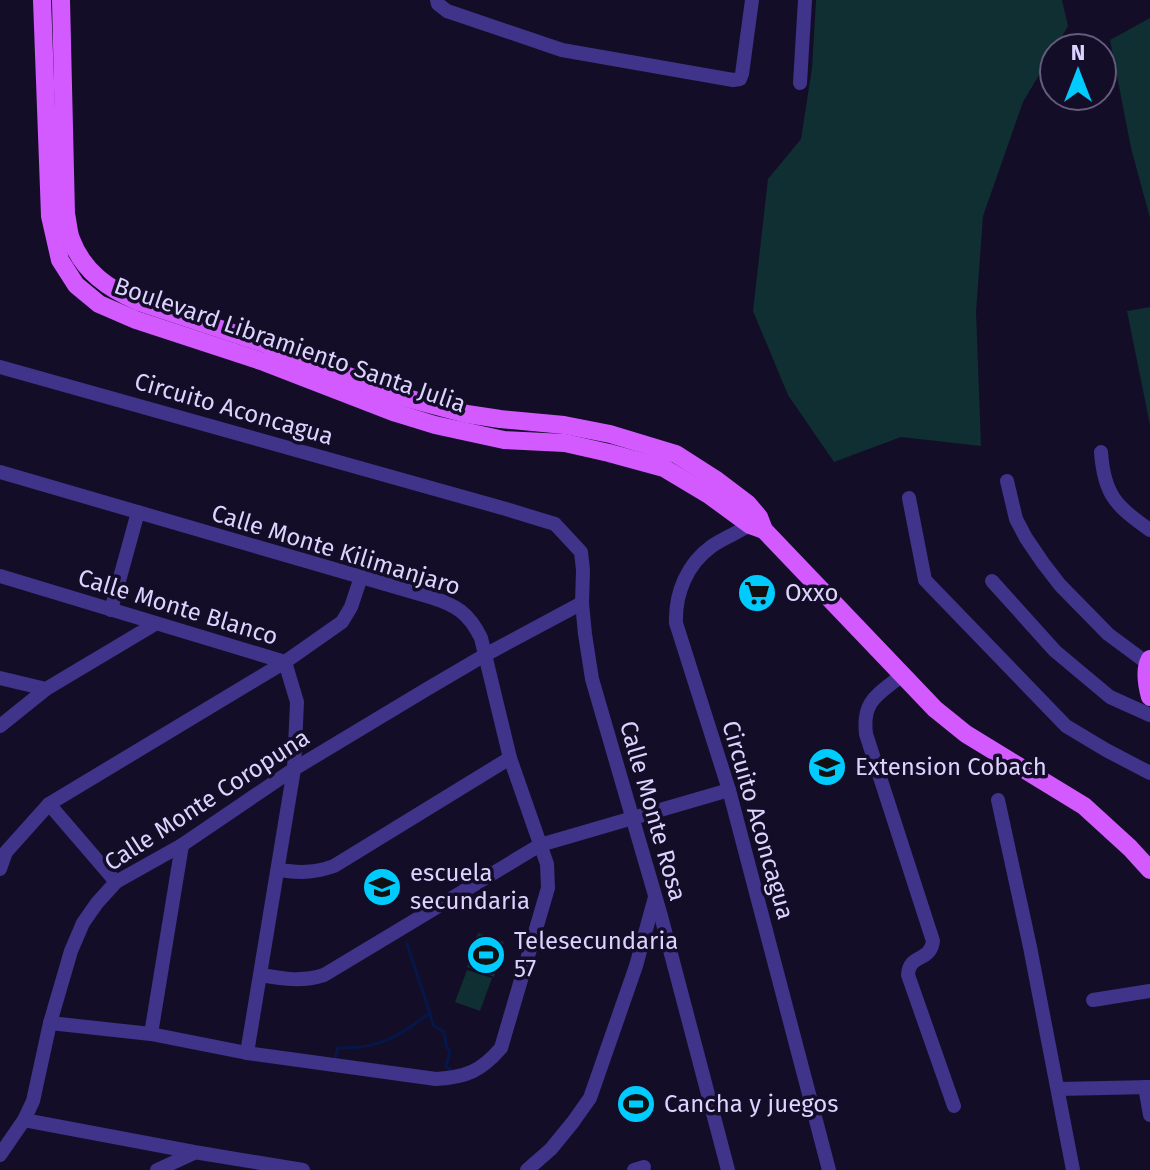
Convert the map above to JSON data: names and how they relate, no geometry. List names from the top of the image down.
{
  "streets": {
    "main road": ["Boulevard Libramiento Santa Julia"],
    "street": [
      "Circuito Aconcagua",
      "Calle Monte Kilimanjaro",
      "Calle Monte Blanco",
      "Calle Monte Coropuna",
      "Calle Monte Rosa"
    ]
  },
  "crossings": [
    ["Boulevard Libramiento Santa Julia", "Circuito Aconcagua"],
    ["Circuito Aconcagua", "Calle Monte Coropuna"],
    ["Circuito Aconcagua", "Calle Monte Rosa"],
    ["Calle Monte Kilimanjaro", "Calle Monte Blanco"],
    ["Calle Monte Kilimanjaro", "Calle Monte Coropuna"],
    ["Calle Monte Blanco", "Calle Monte Coropuna"],
    ["Calle Monte Coropuna", "Calle Monte Rosa"]
  ],
  "places": {
    "supermarket": ["Oxxo"],
    "school or university": ["Extension Cobach", "escuela secundaria"],
    "sports": ["Telesecundaria 57", "Cancha y juegos"]
  },
  "north": "top"
}
